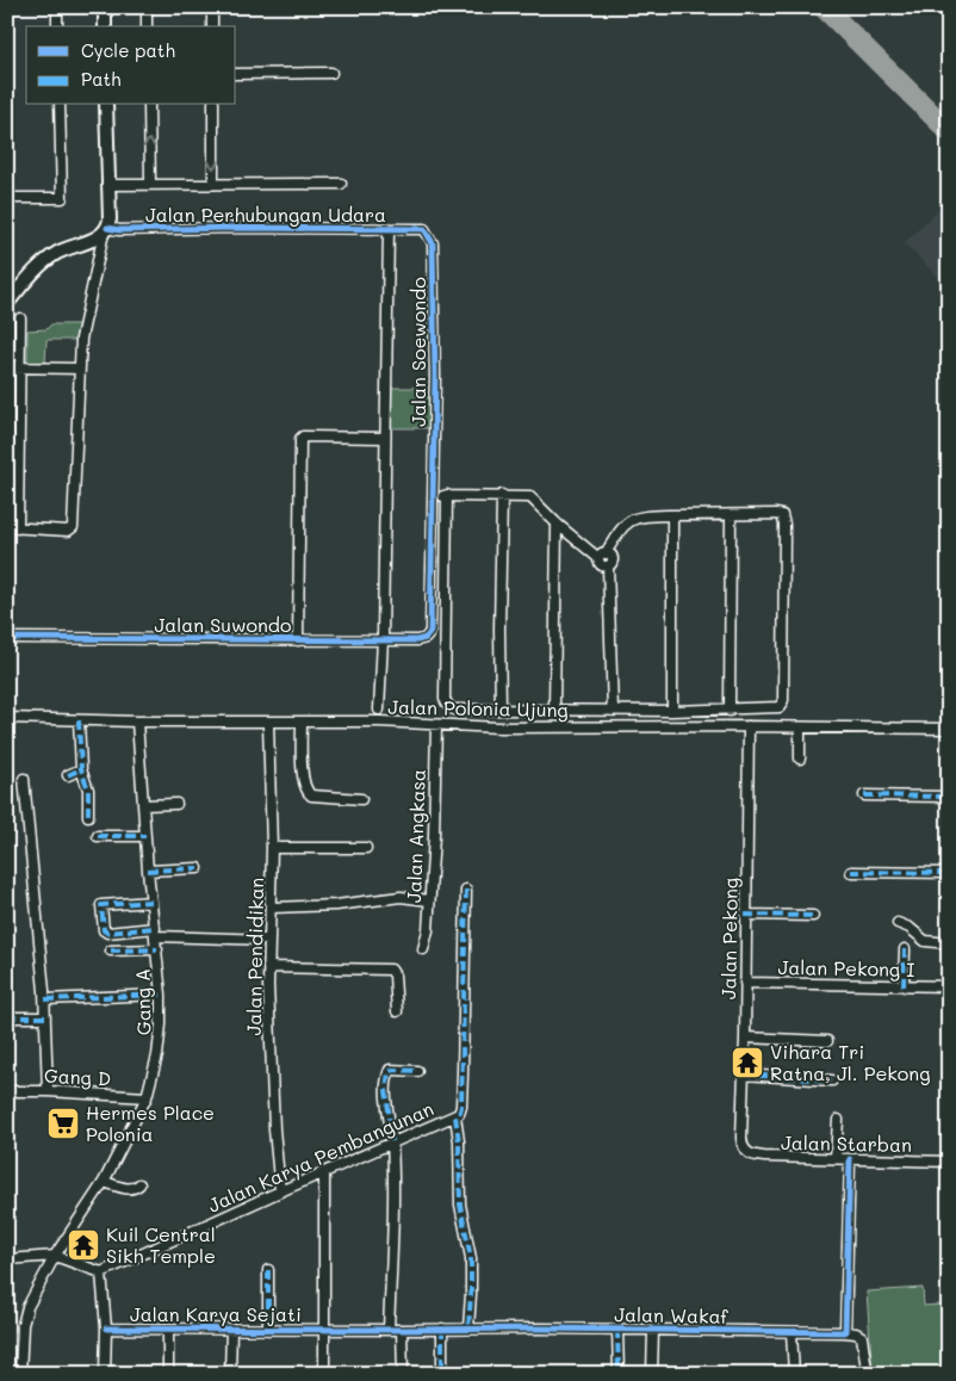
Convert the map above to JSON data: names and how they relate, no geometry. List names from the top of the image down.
{
  "streets": {
    "main road": ["Jalan Perhubungan Udara"],
    "street": [
      "Jalan Soewondo",
      "Jalan Suwondo",
      "Jalan Polonia Ujung",
      "Jalan Angkasa",
      "Jalan Pekong",
      "Jalan Pendidikan",
      "Jalan Pekong I",
      "Gang A",
      "Gang D",
      "Jalan Starban",
      "Jalan Karya Pembangunan",
      "Jalan Karya Sejati",
      "Jalan Wakaf"
    ]
  },
  "crossings": [
    ["Jalan Perhubungan Udara", "Jalan Soewondo"],
    ["Jalan Soewondo", "Jalan Suwondo"],
    ["Jalan Polonia Ujung", "Jalan Angkasa"],
    ["Jalan Polonia Ujung", "Jalan Pekong"],
    ["Jalan Polonia Ujung", "Jalan Pendidikan"],
    ["Jalan Polonia Ujung", "Gang A"],
    ["Jalan Pekong", "Jalan Pekong I"],
    ["Jalan Pekong", "Jalan Starban"],
    ["Jalan Pendidikan", "Jalan Karya Pembangunan"],
    ["Gang A", "Gang D"],
    ["Jalan Karya Sejati", "Jalan Wakaf"]
  ],
  "places": {
    "temple": ["Vihara Tri Ratna, Jl. Pekong", "Kuil Central Sikh Temple"],
    "supermarket": ["Hermes Place Polonia"]
  },
  "legend": ["Cycle path", "Path"]
}
